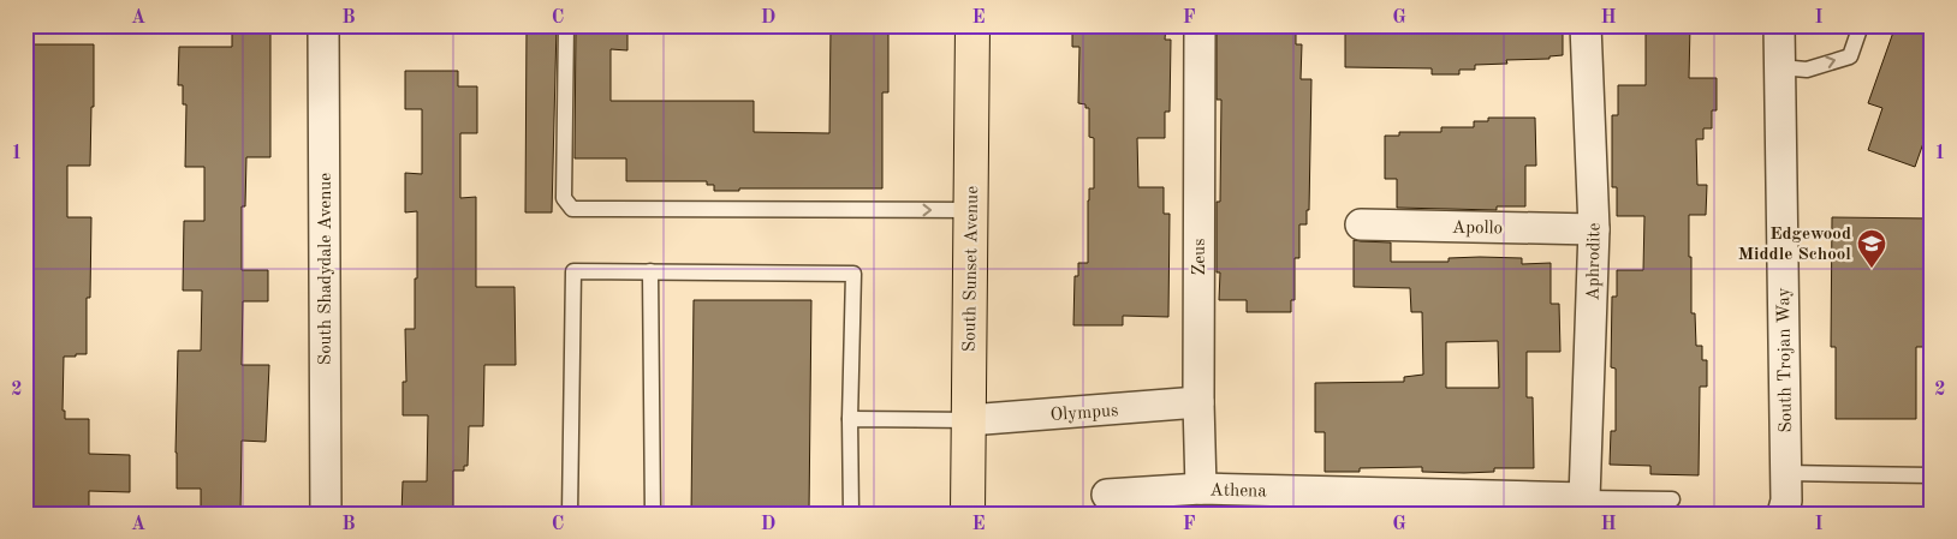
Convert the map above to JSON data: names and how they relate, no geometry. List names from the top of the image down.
{
  "streets": {
    "main road": ["South Sunset Avenue"],
    "street": [
      "Apollo",
      "Zeus",
      "Aphrodite",
      "South Shadydale Avenue",
      "South Trojan Way",
      "Olympus",
      "Athena"
    ]
  },
  "crossings": [
    ["Apollo", "Aphrodite"],
    ["Zeus", "Olympus"],
    ["Zeus", "Athena"],
    ["Aphrodite", "Athena"],
    ["South Sunset Avenue", "Olympus"]
  ],
  "places": {
    "school or university": ["Edgewood Middle School"]
  },
  "grid": {
    "columns": [
      "A",
      "B",
      "C",
      "D",
      "E",
      "F",
      "G",
      "H",
      "I"
    ],
    "rows": ["1", "2"]
  }
}
